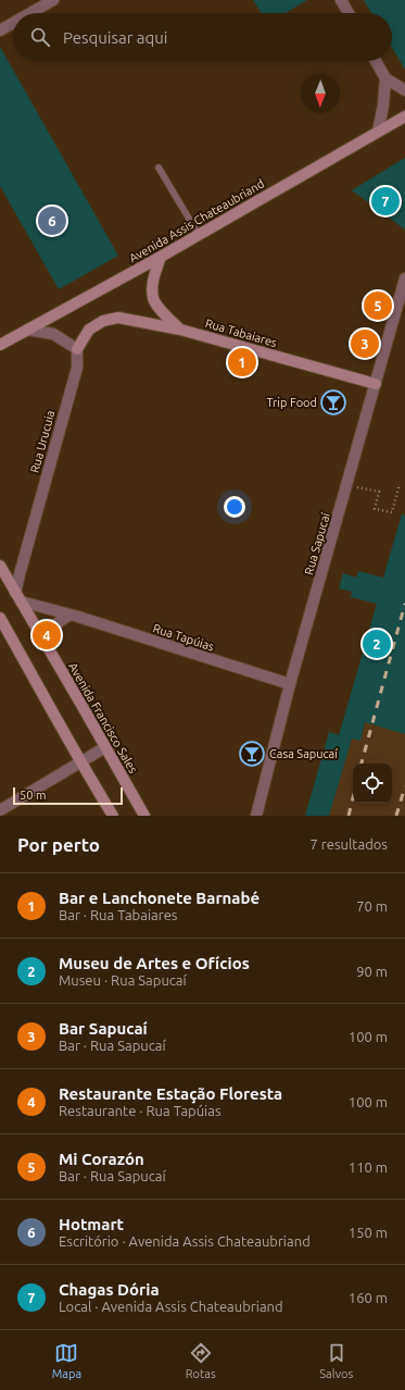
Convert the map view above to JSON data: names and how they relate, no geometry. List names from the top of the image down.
{
  "streets": {
    "street": [
      "Avenida Assis Chateaubriand",
      "Rua Tabaiares",
      "Rua Urucuia",
      "Rua Sapucaí",
      "Rua Tapúias",
      "Avenida Francisco Sales"
    ]
  },
  "crossings": [
    ["Avenida Assis Chateaubriand", "Rua Tabaiares"],
    ["Rua Tabaiares", "Rua Sapucaí"],
    ["Rua Urucuia", "Rua Tapúias"],
    ["Rua Urucuia", "Avenida Francisco Sales"],
    ["Rua Sapucaí", "Rua Tapúias"],
    ["Rua Tapúias", "Avenida Francisco Sales"]
  ],
  "places": {
    "bar": ["Trip Food", "Casa Sapucaí"]
  },
  "scale_bar": "50 m",
  "north": "bottom",
  "page": {
    "search": "Pesquisar aqui",
    "pins": [
      "7",
      "6",
      "5",
      "3",
      "1",
      "4",
      "2"
    ],
    "scale": "50 m",
    "heading": ["Por perto", "7 resultados"],
    "list": [
      {
        "mark": "1",
        "name": "Bar e Lanchonete Barnabé",
        "note": "Bar · Rua Tabaiares",
        "value": "70 m"
      },
      {
        "mark": "2",
        "name": "Museu de Artes e Ofícios",
        "note": "Museu · Rua Sapucaí",
        "value": "90 m"
      },
      {
        "mark": "3",
        "name": "Bar Sapucaí",
        "note": "Bar · Rua Sapucaí",
        "value": "100 m"
      },
      {
        "mark": "4",
        "name": "Restaurante Estação Floresta",
        "note": "Restaurante · Rua Tapúias",
        "value": "100 m"
      },
      {
        "mark": "5",
        "name": "Mi Corazón",
        "note": "Bar · Rua Sapucaí",
        "value": "110 m"
      },
      {
        "mark": "6",
        "name": "Hotmart",
        "note": "Escritório · Avenida Assis Chateaubriand",
        "value": "150 m"
      },
      {
        "mark": "7",
        "name": "Chagas Dória",
        "note": "Local · Avenida Assis Chateaubriand",
        "value": "160 m"
      }
    ],
    "nav": ["Mapa", "Rotas", "Salvos"]
  }
}
